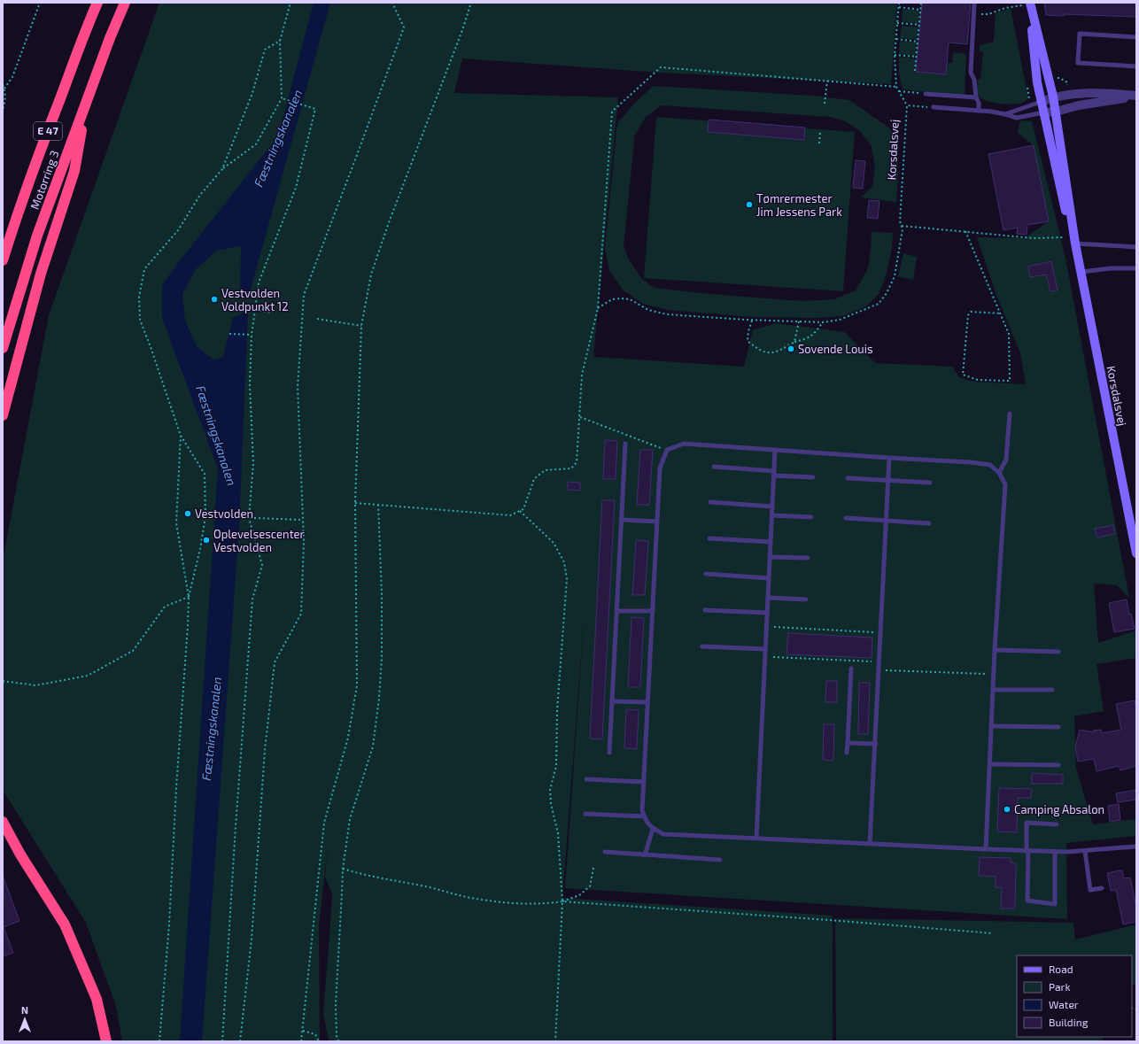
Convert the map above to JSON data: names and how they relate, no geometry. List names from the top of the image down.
{
  "streets": {
    "highway": ["E 47", "Motorring 3"],
    "street": ["Korsdalsvej"]
  },
  "water": ["Fæstningskanalen"],
  "places": [
    "Tømrermester Jim Jessens Park",
    "Vestvolden Voldpunkt 12",
    "Sovende Louis",
    "Vestvolden",
    "Oplevelsescenter Vestvolden",
    "Camping Absalon"
  ],
  "legend": [
    "Road",
    "Park",
    "Water",
    "Building"
  ],
  "north": "top"
}
